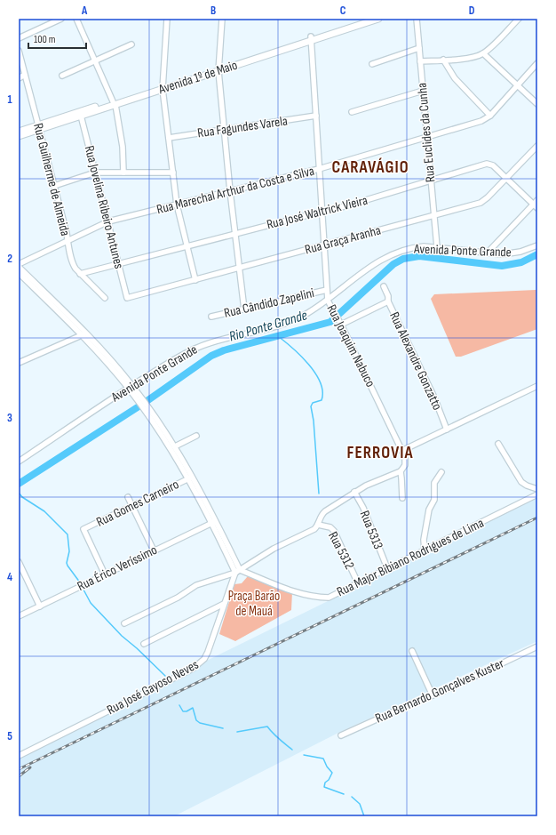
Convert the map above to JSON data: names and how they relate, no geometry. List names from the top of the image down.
{
  "streets": {
    "main road": ["Avenida 1º de Maio"],
    "street": [
      "Rua Fagundes Varela",
      "Rua Euclides da Cunha",
      "Rua Guilherme de Almeida",
      "Rua Marechal Arthur da Costa e Silva",
      "Rua Jovelina Ribeiro Antunes",
      "Rua José Waltrick Vieira",
      "Rua Graça Aranha",
      "Avenida Ponte Grande",
      "Rua Cândido Zapelini",
      "Rua Joaquim Nabuco",
      "Rua Alexandre Gonzatto",
      "Rua Gomes Carneiro",
      "Rua 5313",
      "Rua 5312",
      "Rua Major Bibiano Rodrigues de Lima",
      "Rua Érico Veríssimo",
      "Rua José Gayoso Neves",
      "Rua Bernardo Gonçalves Kuster"
    ]
  },
  "crossings": [
    ["Avenida 1º de Maio", "Rua Guilherme de Almeida"],
    ["Avenida 1º de Maio", "Rua Jovelina Ribeiro Antunes"],
    ["Avenida 1º de Maio", "Rua Joaquim Nabuco"],
    ["Rua Fagundes Varela", "Rua Joaquim Nabuco"],
    ["Rua Euclides da Cunha", "Rua Marechal Arthur da Costa e Silva"],
    ["Rua Euclides da Cunha", "Rua José Waltrick Vieira"],
    ["Rua Euclides da Cunha", "Rua Graça Aranha"],
    ["Rua Euclides da Cunha", "Avenida Ponte Grande"],
    ["Rua Guilherme de Almeida", "Rua Marechal Arthur da Costa e Silva"],
    ["Rua Guilherme de Almeida", "Rua José Waltrick Vieira"],
    ["Rua Marechal Arthur da Costa e Silva", "Rua Jovelina Ribeiro Antunes"],
    ["Rua Marechal Arthur da Costa e Silva", "Rua Joaquim Nabuco"],
    ["Rua Jovelina Ribeiro Antunes", "Rua José Waltrick Vieira"],
    ["Rua Jovelina Ribeiro Antunes", "Rua Graça Aranha"],
    ["Rua José Waltrick Vieira", "Rua Graça Aranha"],
    ["Rua José Waltrick Vieira", "Rua Joaquim Nabuco"],
    ["Rua Graça Aranha", "Rua Joaquim Nabuco"],
    ["Avenida Ponte Grande", "Rua Joaquim Nabuco"],
    ["Rua Cândido Zapelini", "Rua Joaquim Nabuco"],
    ["Rua Joaquim Nabuco", "Rua Alexandre Gonzatto"],
    ["Rua Gomes Carneiro", "Rua Érico Veríssimo"],
    ["Rua 5313", "Rua Major Bibiano Rodrigues de Lima"],
    ["Rua 5312", "Rua Major Bibiano Rodrigues de Lima"],
    ["Rua Major Bibiano Rodrigues de Lima", "Rua José Gayoso Neves"]
  ],
  "districts": ["CARAVÁGIO", "FERROVIA"],
  "water": ["Rio Ponte Grande"],
  "parks": ["Praça Barão de Mauá"],
  "scale_bar": "100 m",
  "grid": {
    "columns": [
      "A",
      "B",
      "C",
      "D"
    ],
    "rows": [
      "1",
      "2",
      "3",
      "4",
      "5"
    ]
  }
}
